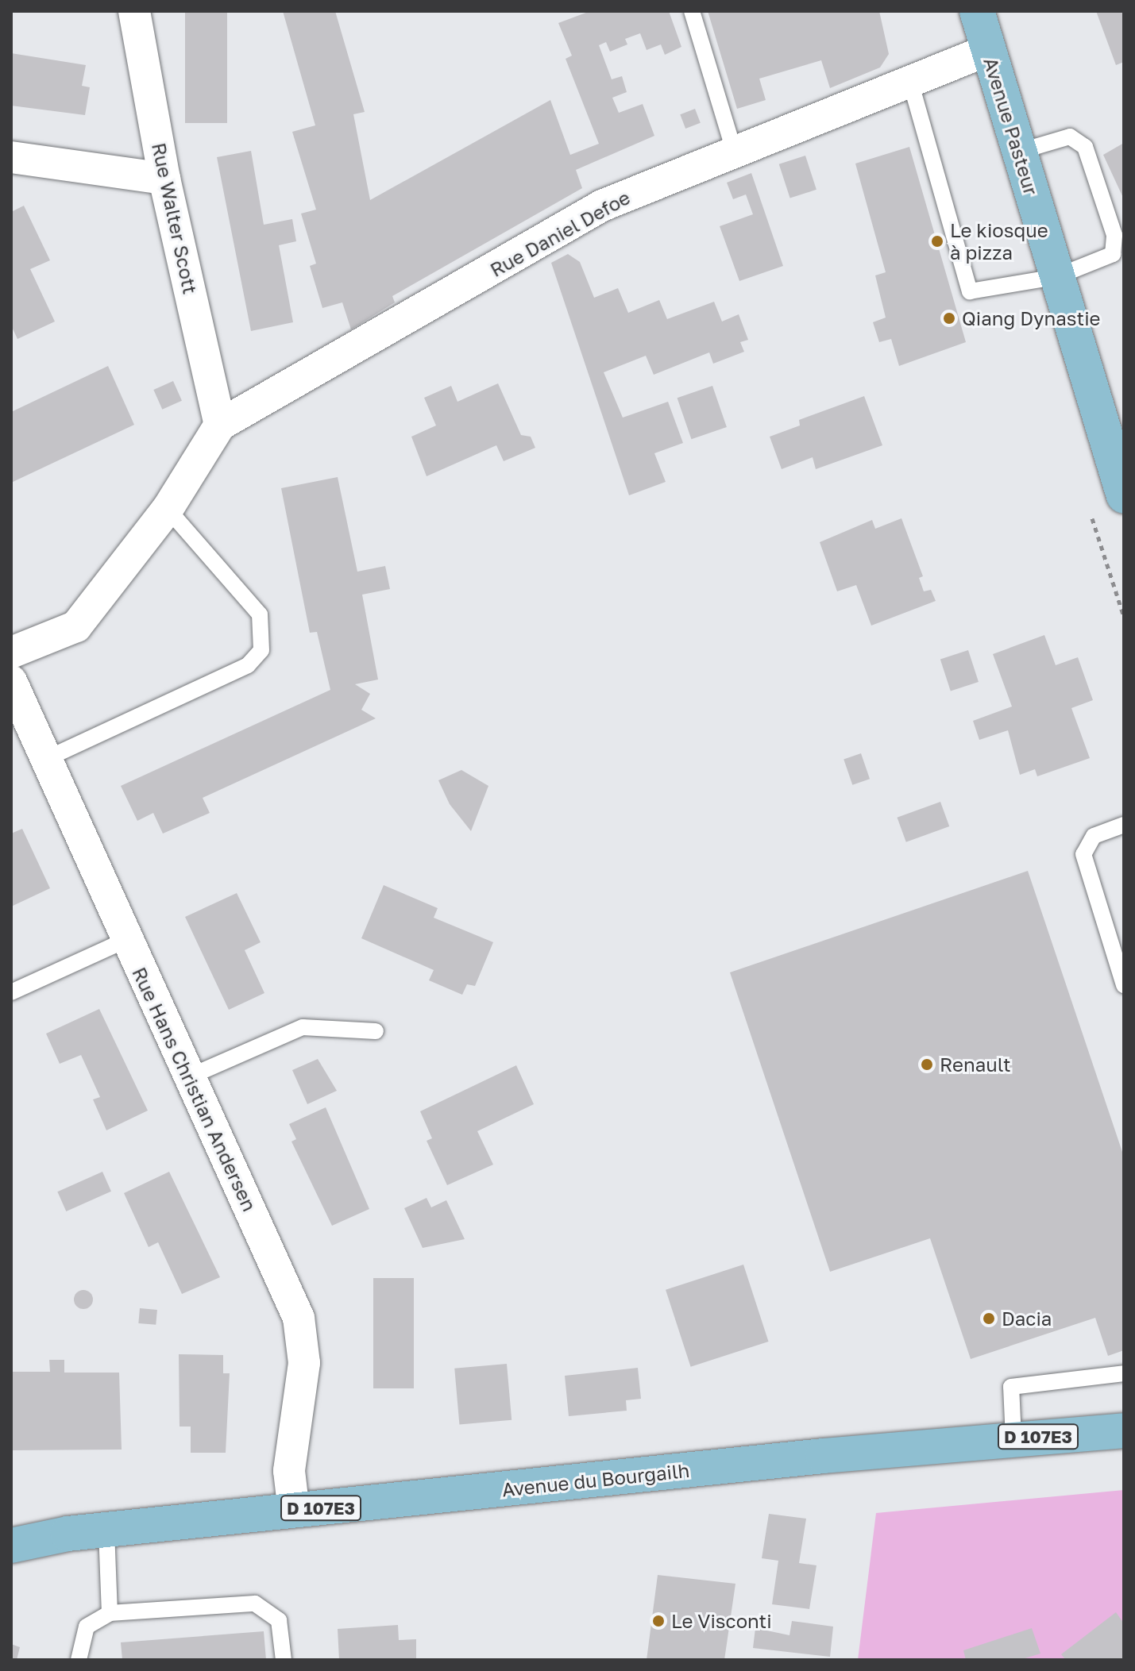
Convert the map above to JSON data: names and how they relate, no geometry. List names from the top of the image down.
{
  "streets": {
    "main road": ["Avenue Pasteur", "D 107E3", "Avenue du Bourgailh"],
    "street": ["Rue Walter Scott", "Rue Daniel Defoe", "Rue Hans Christian Andersen"]
  },
  "crossings": [
    ["Avenue Pasteur", "Rue Daniel Defoe"],
    ["Rue Walter Scott", "Rue Daniel Defoe"],
    ["Rue Hans Christian Andersen", "Avenue du Bourgailh"]
  ],
  "places": [
    "Le kiosque à pizza",
    "Qiang Dynastie",
    "Renault",
    "Dacia",
    "Le Visconti"
  ]
}
